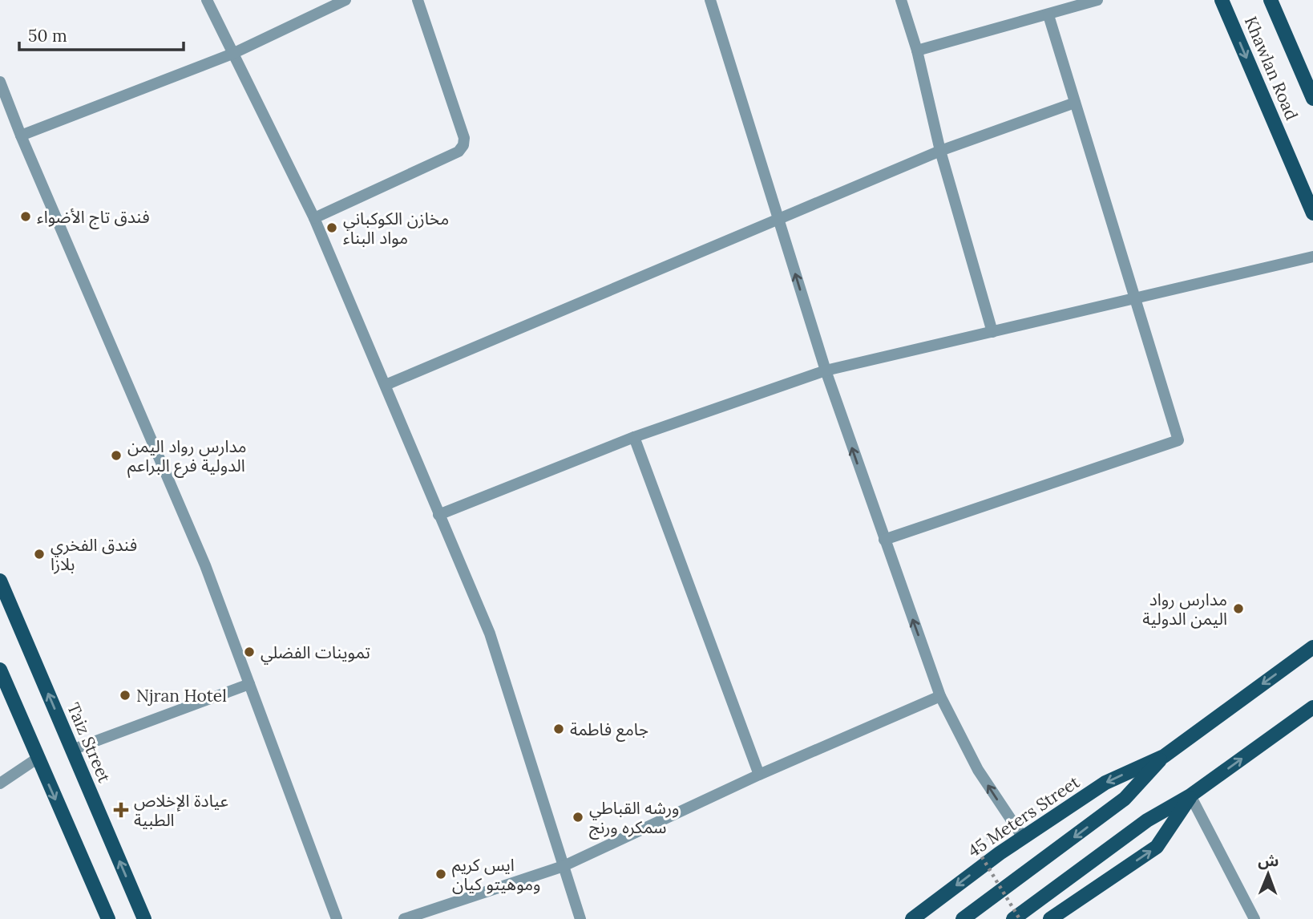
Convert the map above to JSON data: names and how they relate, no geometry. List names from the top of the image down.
{
  "streets": {
    "main road": ["Khawlan Road", "Taiz Street", "45 Meters Street"]
  },
  "places": {
    "other": [
      "فندق تاج الأضواء",
      "مخازن الكوكباني مواد البناء",
      "مدارس رواد اليمن الدولية فرع البراعم",
      "فندق الفخري بلازا",
      "مدارس رواد اليمن الدولية",
      "تموينات الفضلي",
      "Njran Hotel",
      "جامع فاطمة",
      "ورشه القباطي سمكره ورنج",
      "ايس كريم وموهيتو كيان"
    ],
    "health": ["عيادة الإخلاص الطبية"]
  },
  "scale_bar": "50 m",
  "north": "top"
}
